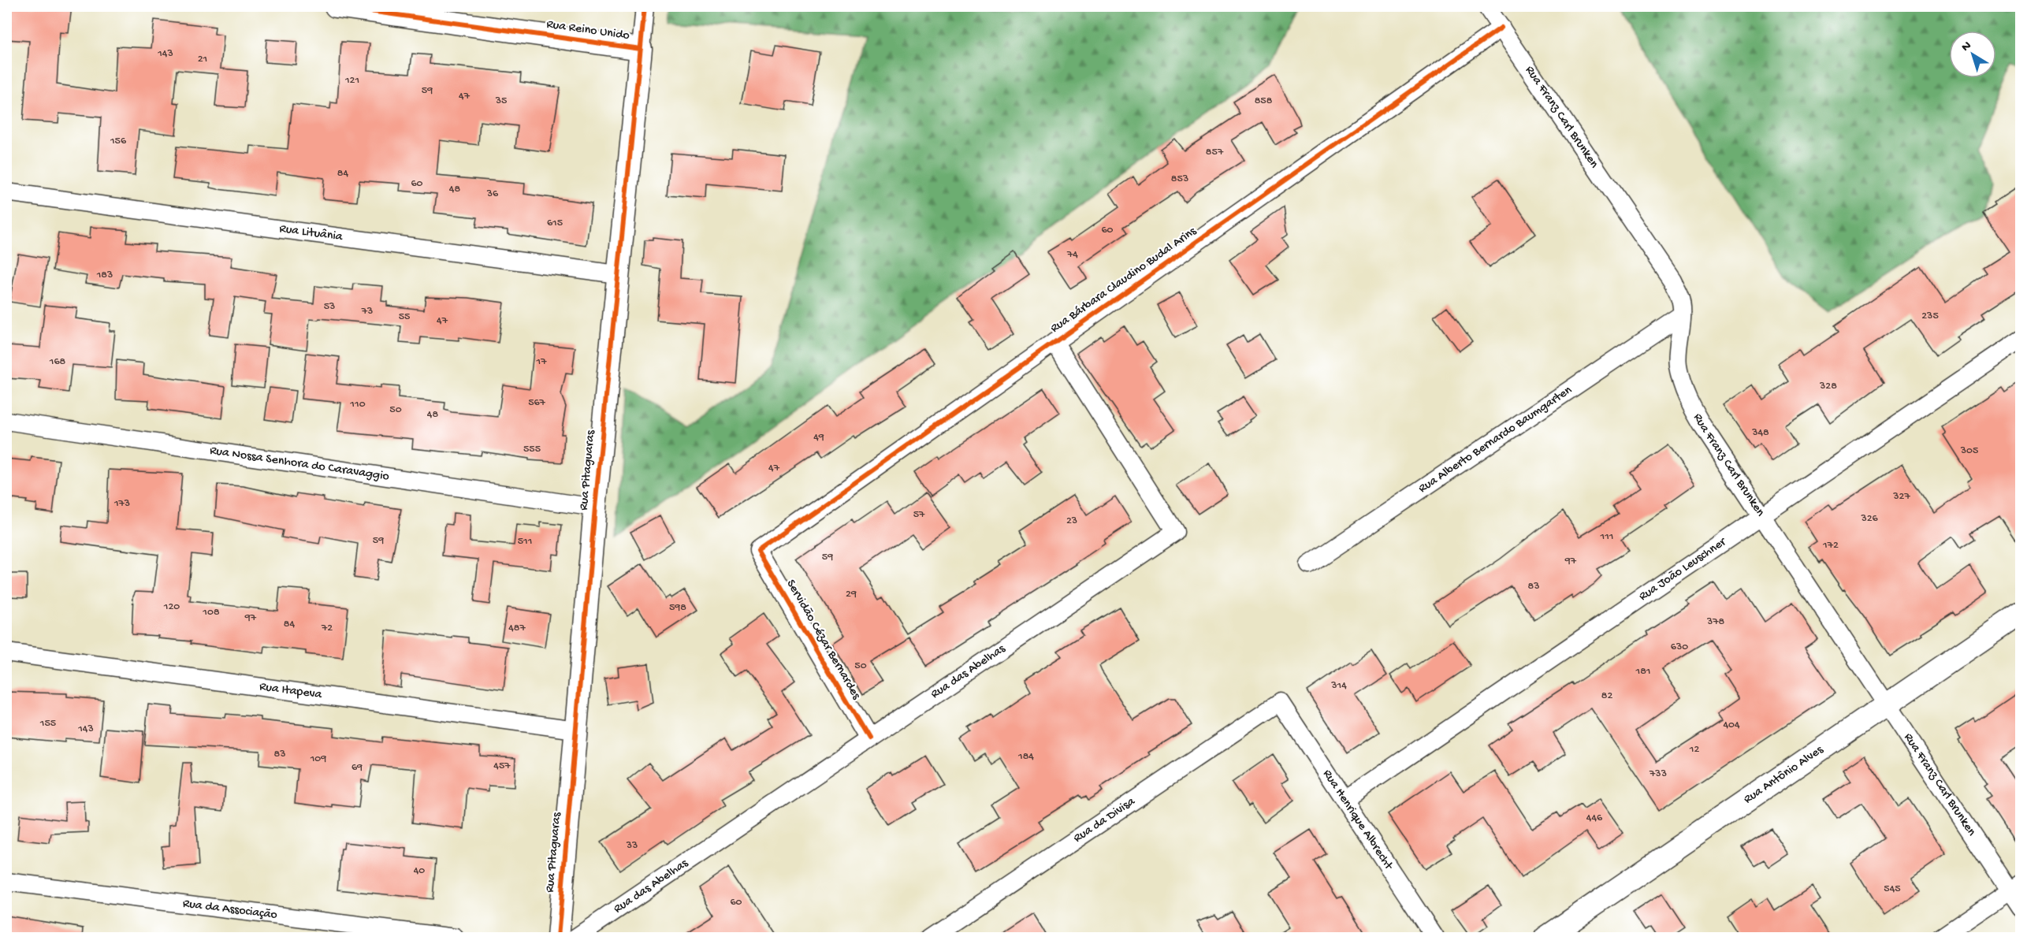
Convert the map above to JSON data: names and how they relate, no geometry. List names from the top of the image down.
{
  "streets": {
    "street": [
      "Rua Reino Unido",
      "Rua Franz Carl Brunken",
      "Rua Lituânia",
      "Rua Bárbara Claudino Budal Arins",
      "Rua Alberto Bernardo Baumgarten",
      "Rua Nossa Senhora do Caravaggio",
      "Rua Pitaguaras",
      "Rua João Leuschner",
      "Servidão Cézar Bernardes",
      "Rua das Abelhas",
      "Rua Itapeva",
      "Rua Antônio Alves",
      "Rua da Divisa",
      "Rua Henrique Albrecht",
      "Rua da Associação"
    ]
  },
  "crossings": [
    ["Rua Reino Unido", "Rua Pitaguaras"],
    ["Rua Franz Carl Brunken", "Rua Bárbara Claudino Budal Arins"],
    ["Rua Franz Carl Brunken", "Rua Alberto Bernardo Baumgarten"],
    ["Rua Franz Carl Brunken", "Rua João Leuschner"],
    ["Rua Franz Carl Brunken", "Rua Antônio Alves"],
    ["Rua Lituânia", "Rua Pitaguaras"],
    ["Rua Bárbara Claudino Budal Arins", "Servidão Cézar Bernardes"],
    ["Rua Bárbara Claudino Budal Arins", "Rua das Abelhas"],
    ["Rua Nossa Senhora do Caravaggio", "Rua Pitaguaras"],
    ["Rua Pitaguaras", "Rua Itapeva"],
    ["Rua João Leuschner", "Rua Henrique Albrecht"],
    ["Servidão Cézar Bernardes", "Rua das Abelhas"],
    ["Rua da Divisa", "Rua Henrique Albrecht"]
  ],
  "house_numbers": [
    "143",
    "21",
    "121",
    "59",
    "47",
    "35",
    "858",
    "156",
    "857",
    "84",
    "853",
    "60",
    "48",
    "36",
    "615",
    "60",
    "74",
    "183",
    "53",
    "73",
    "235",
    "55",
    "47",
    "168",
    "17",
    "328",
    "567",
    "110",
    "50",
    "48",
    "348",
    "49",
    "555",
    "305",
    "47",
    "327",
    "173",
    "57",
    "326",
    "23",
    "111",
    "59",
    "511",
    "172",
    "59",
    "97",
    "83",
    "29",
    "120",
    "598",
    "108",
    "97",
    "378",
    "84",
    "72",
    "487",
    "630",
    "50",
    "181",
    "314",
    "82",
    "155",
    "404",
    "143",
    "12",
    "83",
    "184",
    "109",
    "457",
    "69",
    "733",
    "446",
    "33",
    "40",
    "545",
    "60"
  ],
  "north": "top left"
}
